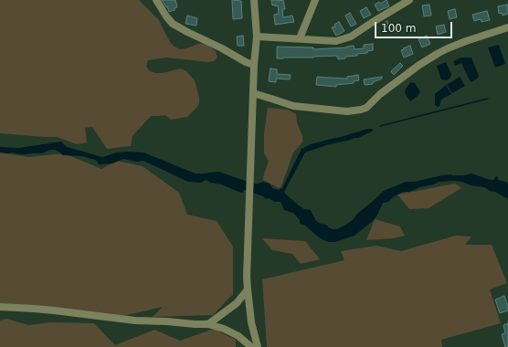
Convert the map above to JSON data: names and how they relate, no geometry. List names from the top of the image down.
{
  "scale_bar": "100 m"
}
